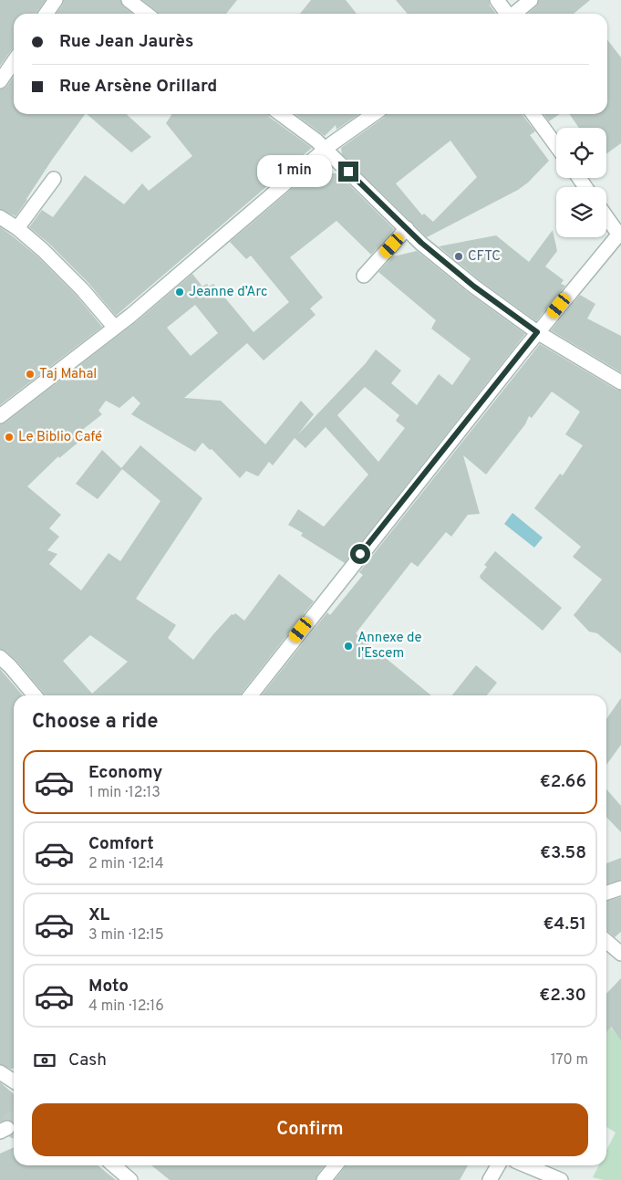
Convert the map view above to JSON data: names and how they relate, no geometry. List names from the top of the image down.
{
  "places": [
    "CFTC",
    "Jeanne d’Arc",
    "Taj Mahal",
    "Le Biblio Café",
    "Annexe de l'Escem"
  ],
  "page": {
    "banner": ["Rue Jean Jaurès", "Rue Arsène Orillard"],
    "bubble": "1 min",
    "heading": "Choose a ride",
    "list": [
      {
        "name": "Economy",
        "note": "1 min · 12:13",
        "value": "€2.66"
      },
      {
        "name": "Comfort",
        "note": "2 min · 12:14",
        "value": "€3.58"
      },
      {
        "name": "XL",
        "note": "3 min · 12:15",
        "value": "€4.51"
      },
      {
        "name": "Moto",
        "note": "4 min · 12:16",
        "value": "€2.30"
      }
    ],
    "pay": ["Cash", "170 m"],
    "buttons": "Confirm"
  }
}
